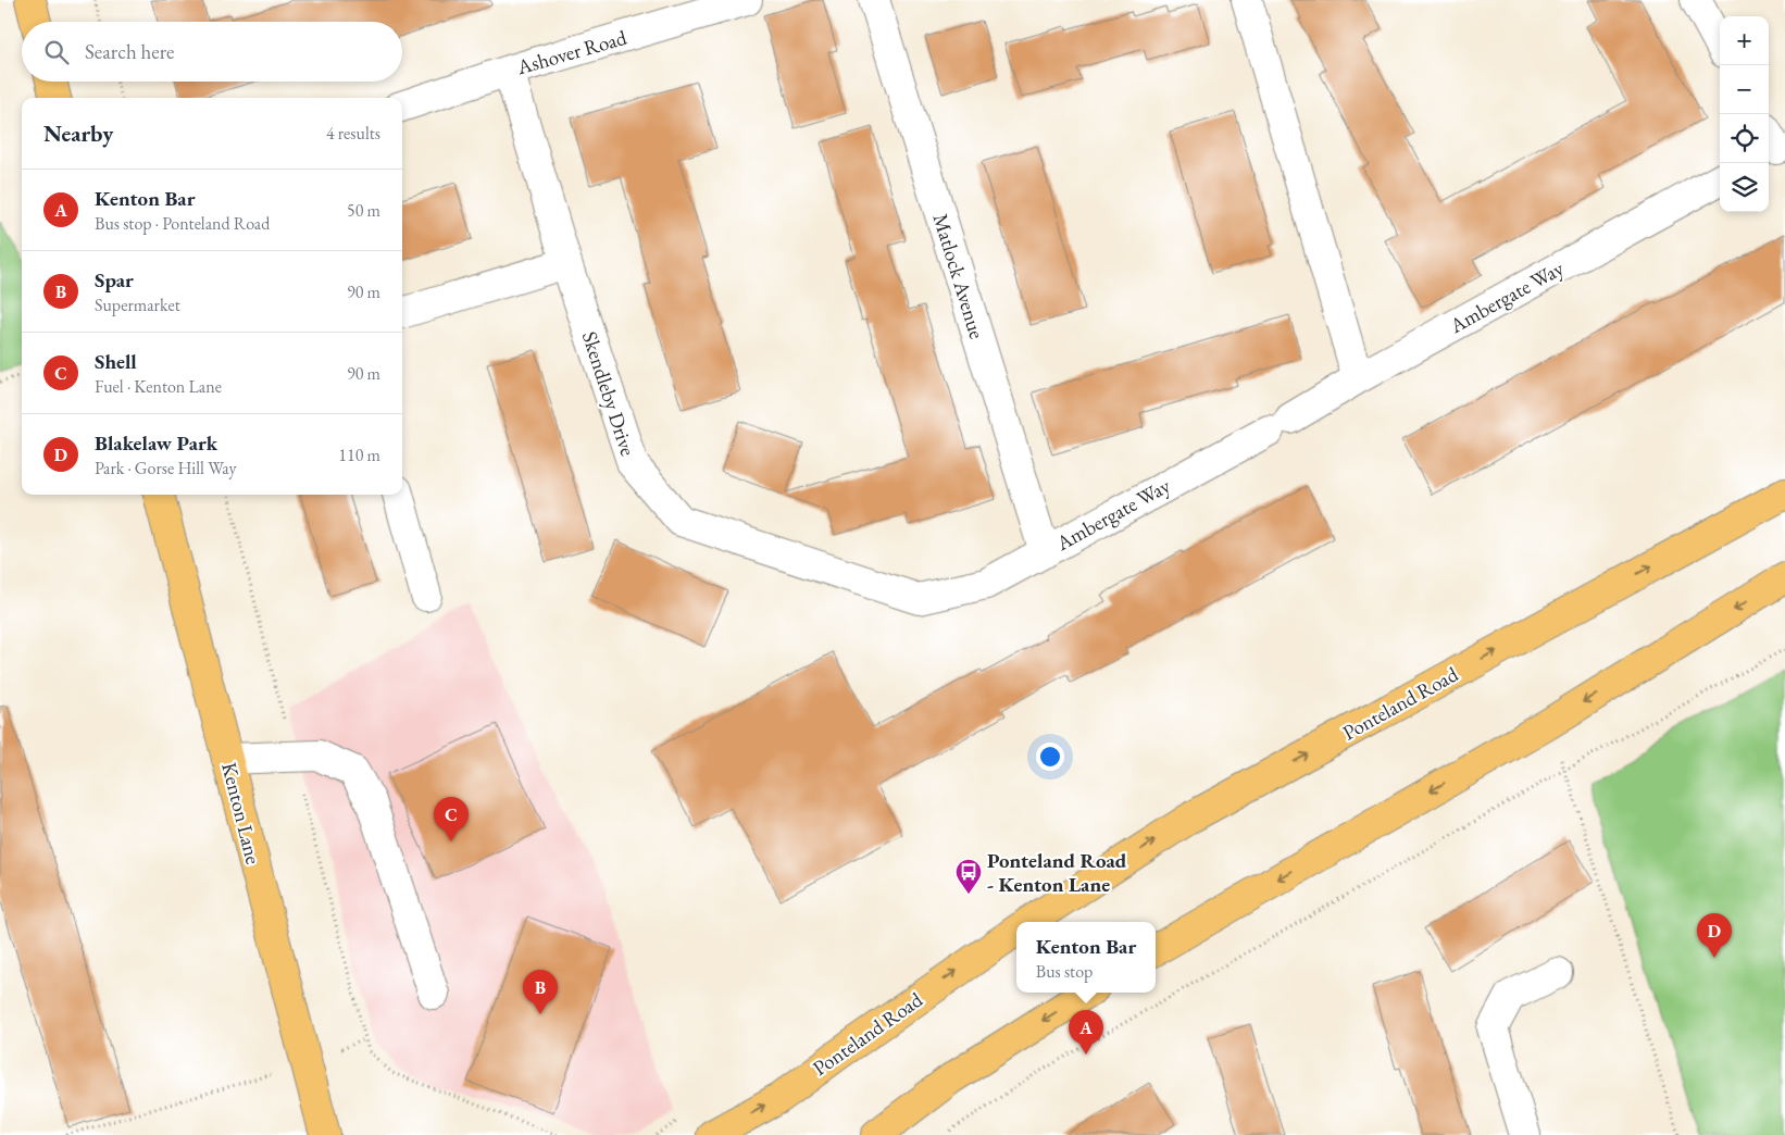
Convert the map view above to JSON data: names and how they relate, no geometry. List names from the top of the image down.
{
  "streets": {
    "main road": ["Ponteland Road", "Kenton Lane"],
    "street": [
      "Ashover Road",
      "Matlock Avenue",
      "Ambergate Way",
      "Skendleby Drive"
    ]
  },
  "crossings": [
    ["Ashover Road", "Skendleby Drive"],
    ["Matlock Avenue", "Ambergate Way"],
    ["Matlock Avenue", "Skendleby Drive"],
    ["Ambergate Way", "Skendleby Drive"]
  ],
  "places": {
    "bus stop": ["Ponteland Road - Kenton Lane"]
  },
  "page": {
    "map_buttons": ["+", "−"],
    "search": "Search here",
    "heading": ["Nearby", "4 results"],
    "list": [
      {
        "mark": "A",
        "name": "Kenton Bar",
        "note": "Bus stop · Ponteland Road",
        "value": "50 m"
      },
      {
        "mark": "B",
        "name": "Spar",
        "note": "Supermarket",
        "value": "90 m"
      },
      {
        "mark": "C",
        "name": "Shell",
        "note": "Fuel · Kenton Lane",
        "value": "90 m"
      },
      {
        "mark": "D",
        "name": "Blakelaw Park",
        "note": "Park · Gorse Hill Way",
        "value": "110 m"
      }
    ],
    "pins": [
      "C",
      "D",
      "B",
      "A"
    ],
    "popup": ["Kenton Bar", "Bus stop"]
  }
}
